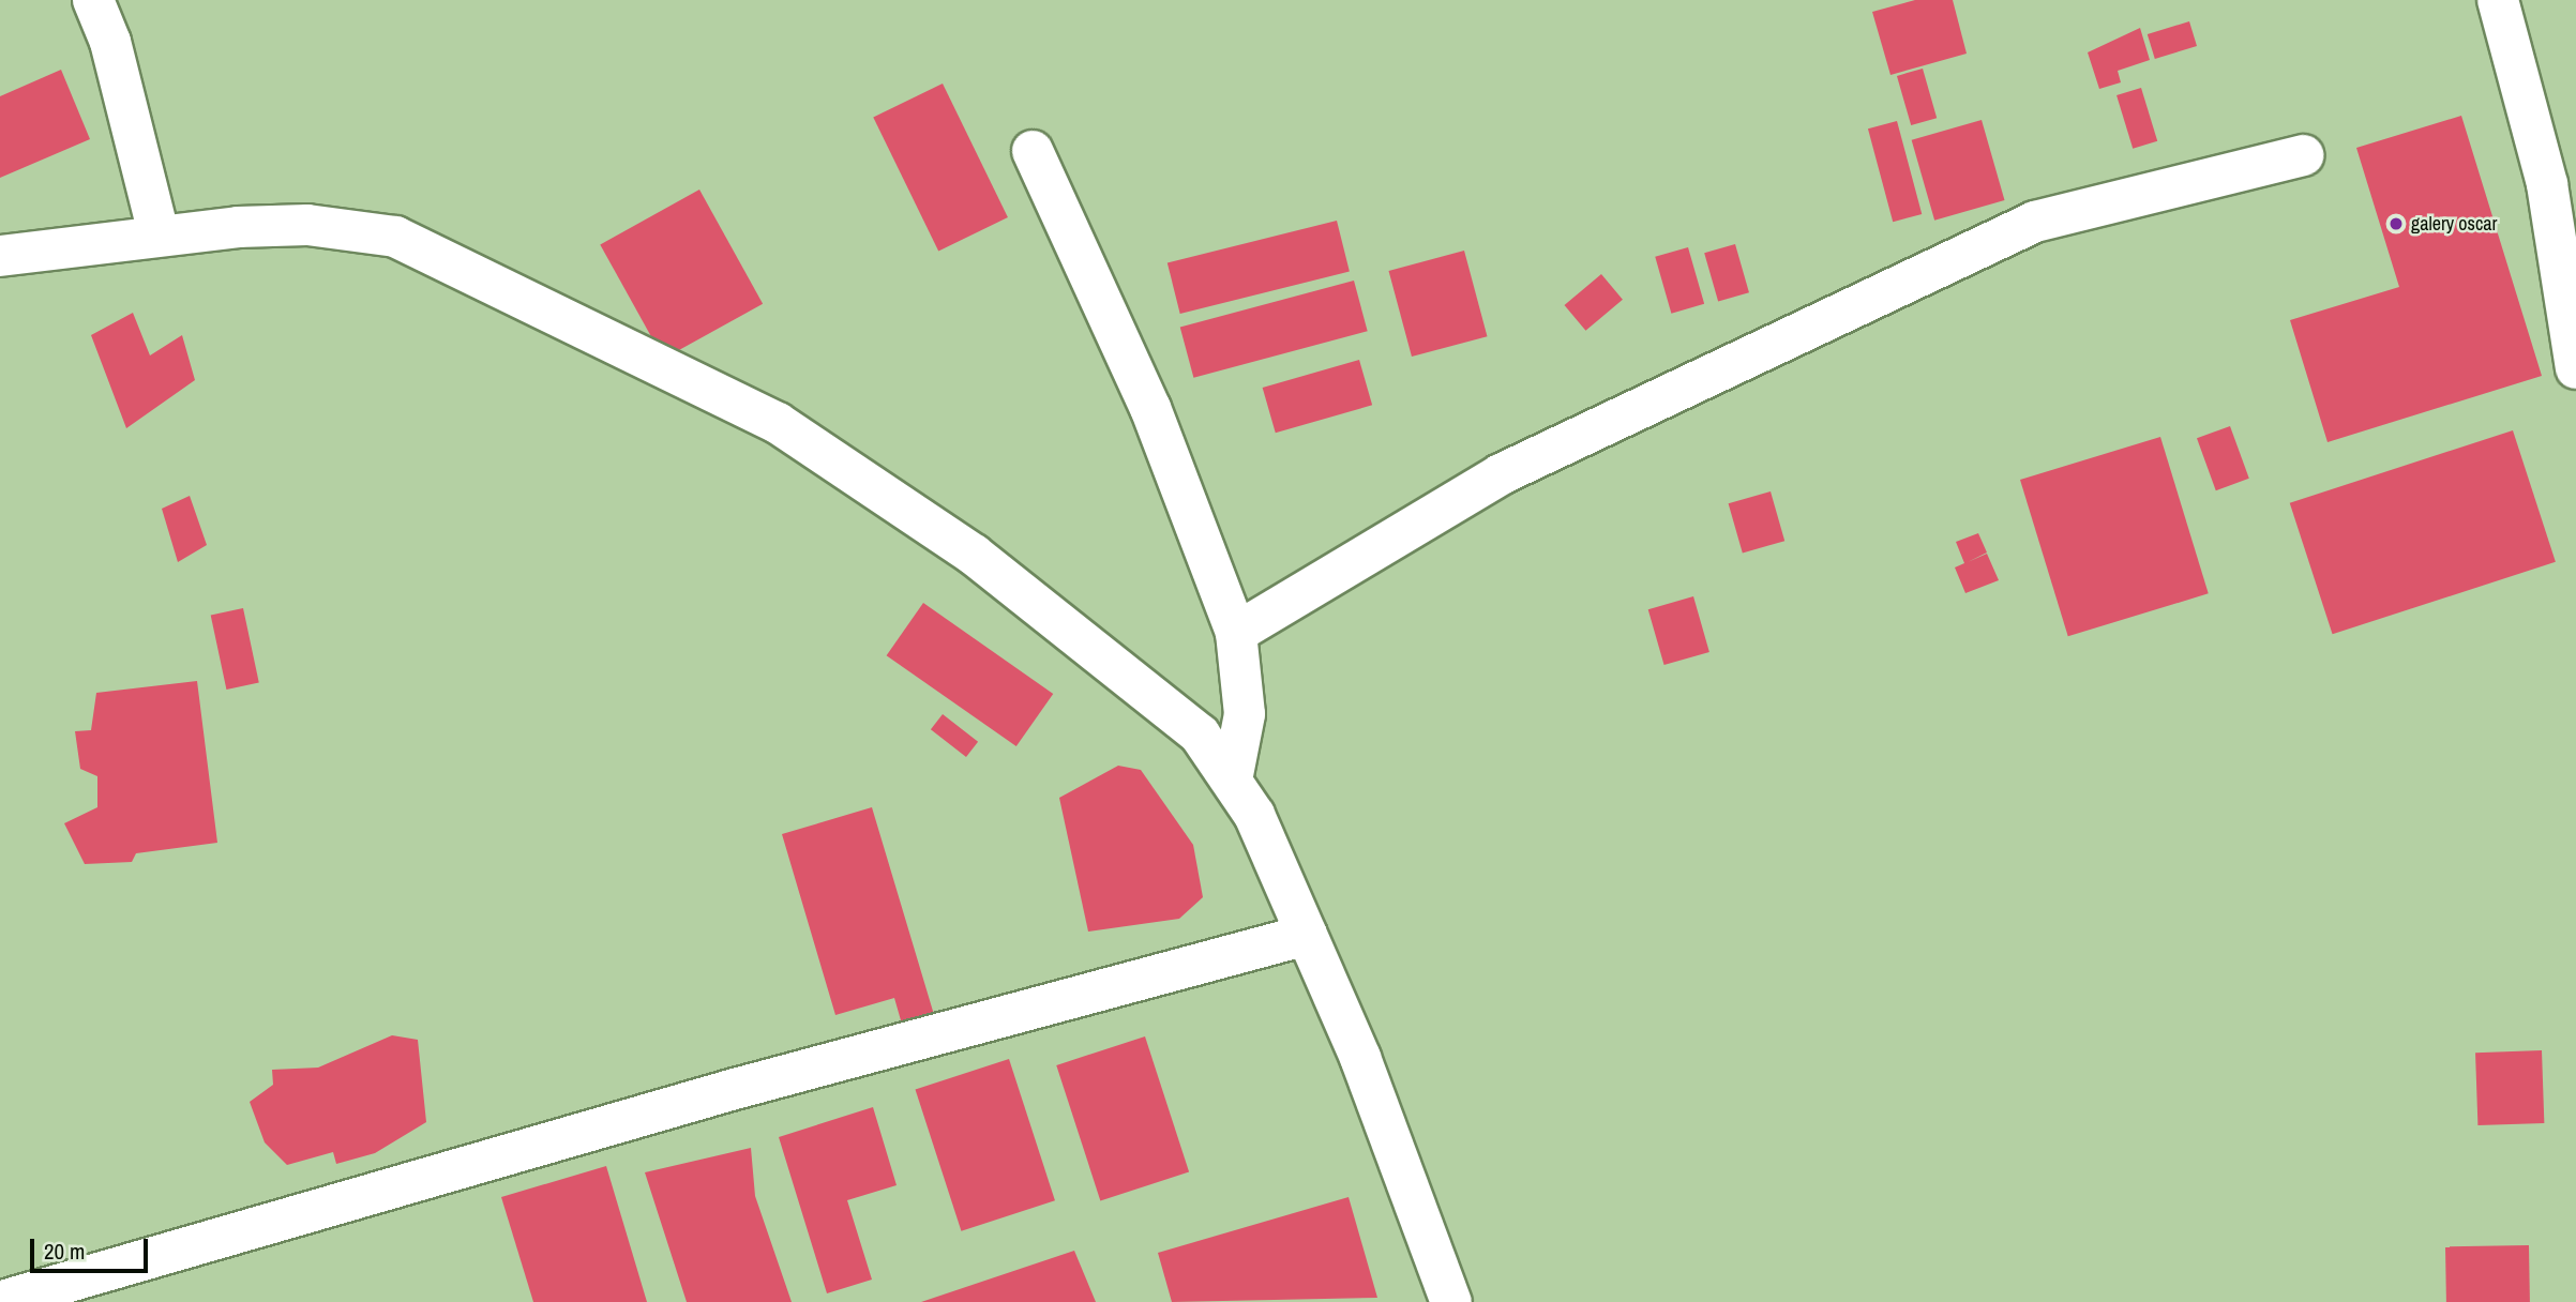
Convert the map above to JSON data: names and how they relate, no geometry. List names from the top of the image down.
{
  "places": ["galery oscar"],
  "scale_bar": "20 m"
}
